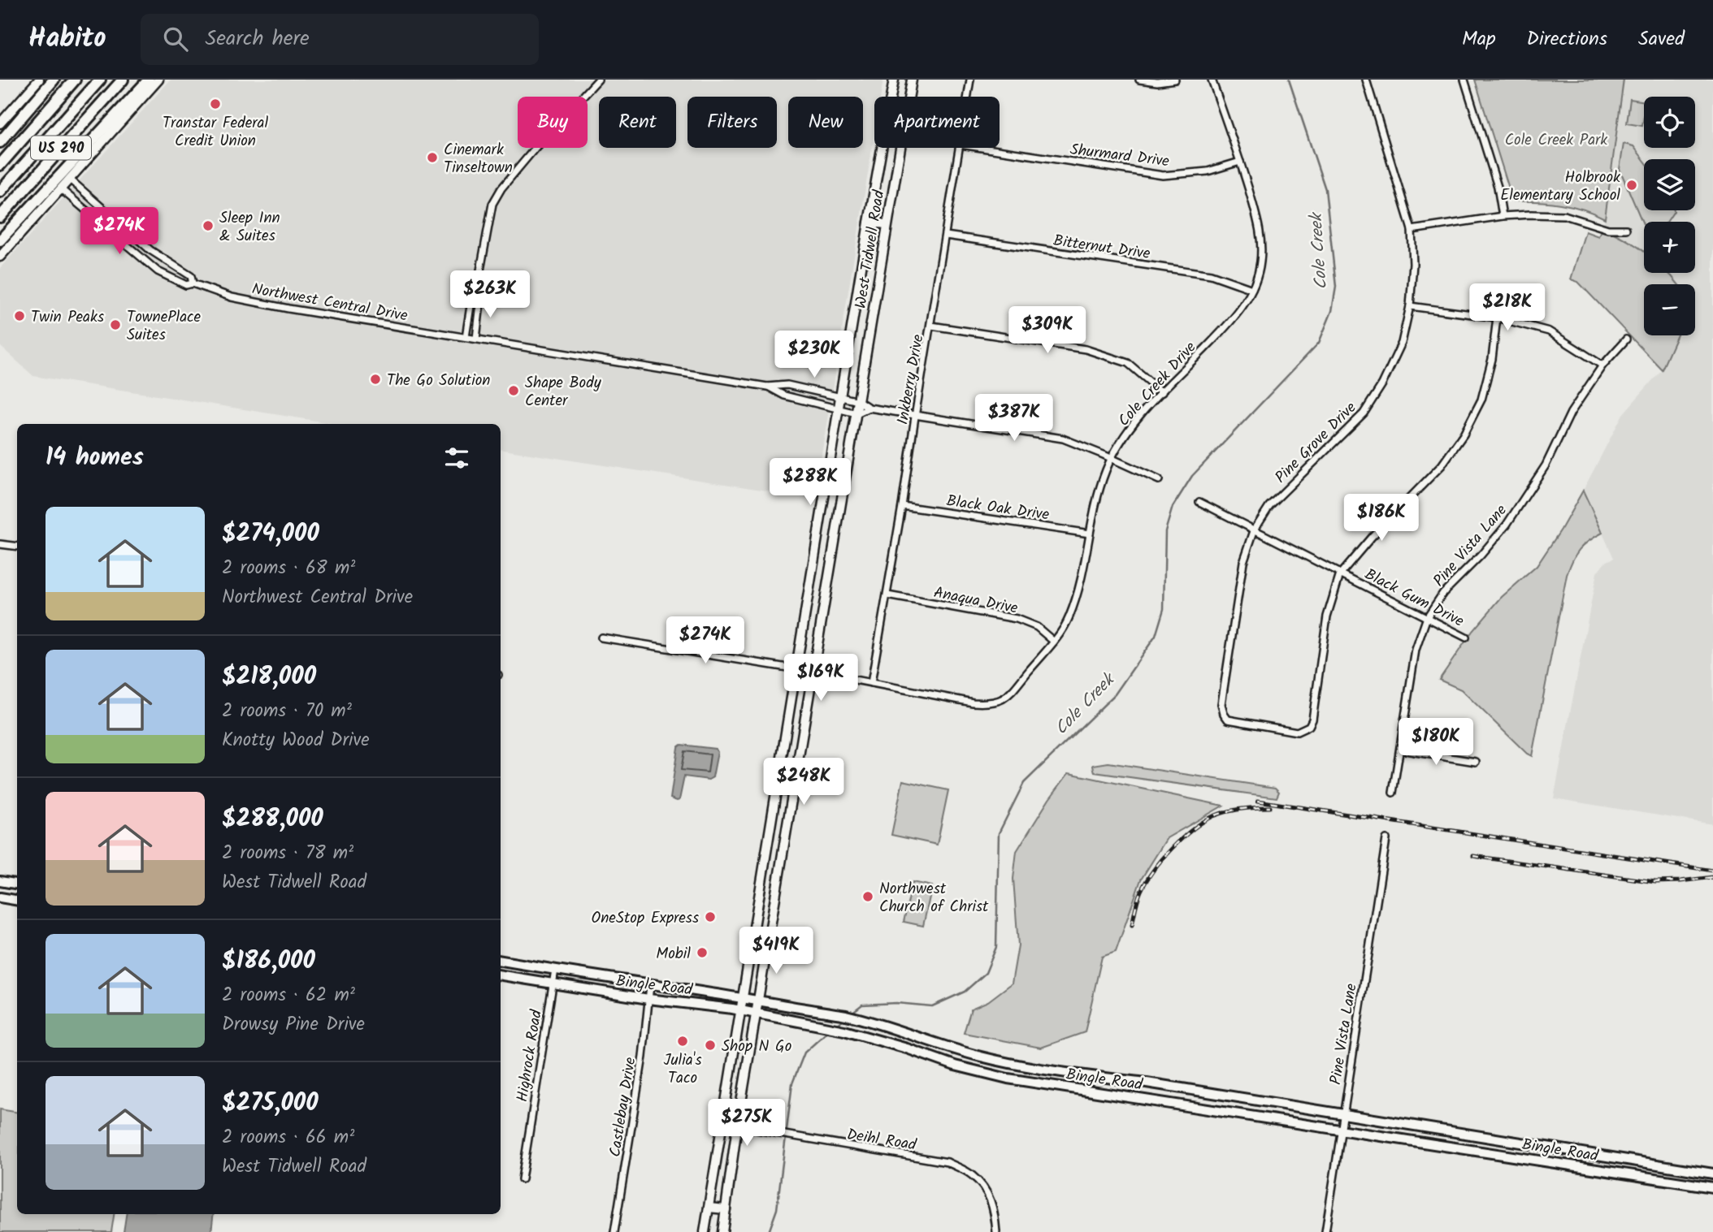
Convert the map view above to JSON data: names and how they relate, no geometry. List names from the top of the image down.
{
  "streets": {
    "highway": ["US 290"],
    "main road": ["West Tidwell Road", "Bingle Road"],
    "street": [
      "Shurmard Drive",
      "Bitternut Drive",
      "Northwest Central Drive",
      "Inkberry Drive",
      "Cole Creek Drive",
      "Pine Grove Drive",
      "Black Oak Drive",
      "Pine Vista Lane",
      "Black Gum Drive",
      "Anaqua Drive",
      "Highrock Road",
      "Castlebay Drive",
      "Deihl Road"
    ]
  },
  "crossings": [
    ["Shurmard Drive", "Cole Creek Drive"],
    ["Bitternut Drive", "Inkberry Drive"],
    ["Bitternut Drive", "Cole Creek Drive"],
    ["West Tidwell Road", "Northwest Central Drive"],
    ["West Tidwell Road", "Cole Creek Drive"],
    ["West Tidwell Road", "Bingle Road"],
    ["West Tidwell Road", "Deihl Road"],
    ["Inkberry Drive", "Cole Creek Drive"],
    ["Inkberry Drive", "Black Oak Drive"],
    ["Inkberry Drive", "Anaqua Drive"],
    ["Cole Creek Drive", "Black Oak Drive"],
    ["Cole Creek Drive", "Anaqua Drive"],
    ["Pine Grove Drive", "Black Gum Drive"],
    ["Pine Vista Lane", "Black Gum Drive"],
    ["Pine Vista Lane", "Bingle Road"],
    ["Bingle Road", "Highrock Road"],
    ["Bingle Road", "Castlebay Drive"]
  ],
  "water": ["Cole Creek"],
  "parks": ["Cole Creek Park"],
  "places": [
    "Transtar Federal Credit Union",
    "Cinemark Tinseltown",
    "Holbrook Elementary School",
    "Sleep Inn & Suites",
    "Twin Peaks",
    "TownePlace Suites",
    "The Go Solution",
    "Shape Body Center",
    "Northwest Church of Christ",
    "OneStop Express",
    "Mobil",
    "Julia's Taco",
    "Shop N Go"
  ],
  "page": {
    "header": "Habito",
    "search": "Search here",
    "nav": ["Map", "Directions", "Saved"],
    "map_buttons": ["+", "−"],
    "chip": [
      "Buy",
      "Rent",
      "Filters",
      "New",
      "Apartment"
    ],
    "price": [
      "$274K",
      "$263K",
      "$218K",
      "$309K",
      "$230K",
      "$387K",
      "$288K",
      "$186K",
      "$274K",
      "$169K",
      "$180K",
      "$248K",
      "$419K",
      "$275K"
    ],
    "heading": "14 homes",
    "list": [
      {
        "name": "$274,000",
        "note": "2 rooms · 68 m² · Northwest Central Drive"
      },
      {
        "name": "$218,000",
        "note": "2 rooms · 70 m² · Knotty Wood Drive"
      },
      {
        "name": "$288,000",
        "note": "2 rooms · 78 m² · West Tidwell Road"
      },
      {
        "name": "$186,000",
        "note": "2 rooms · 62 m² · Drowsy Pine Drive"
      },
      {
        "name": "$275,000",
        "note": "2 rooms · 66 m² · West Tidwell Road"
      }
    ]
  }
}
